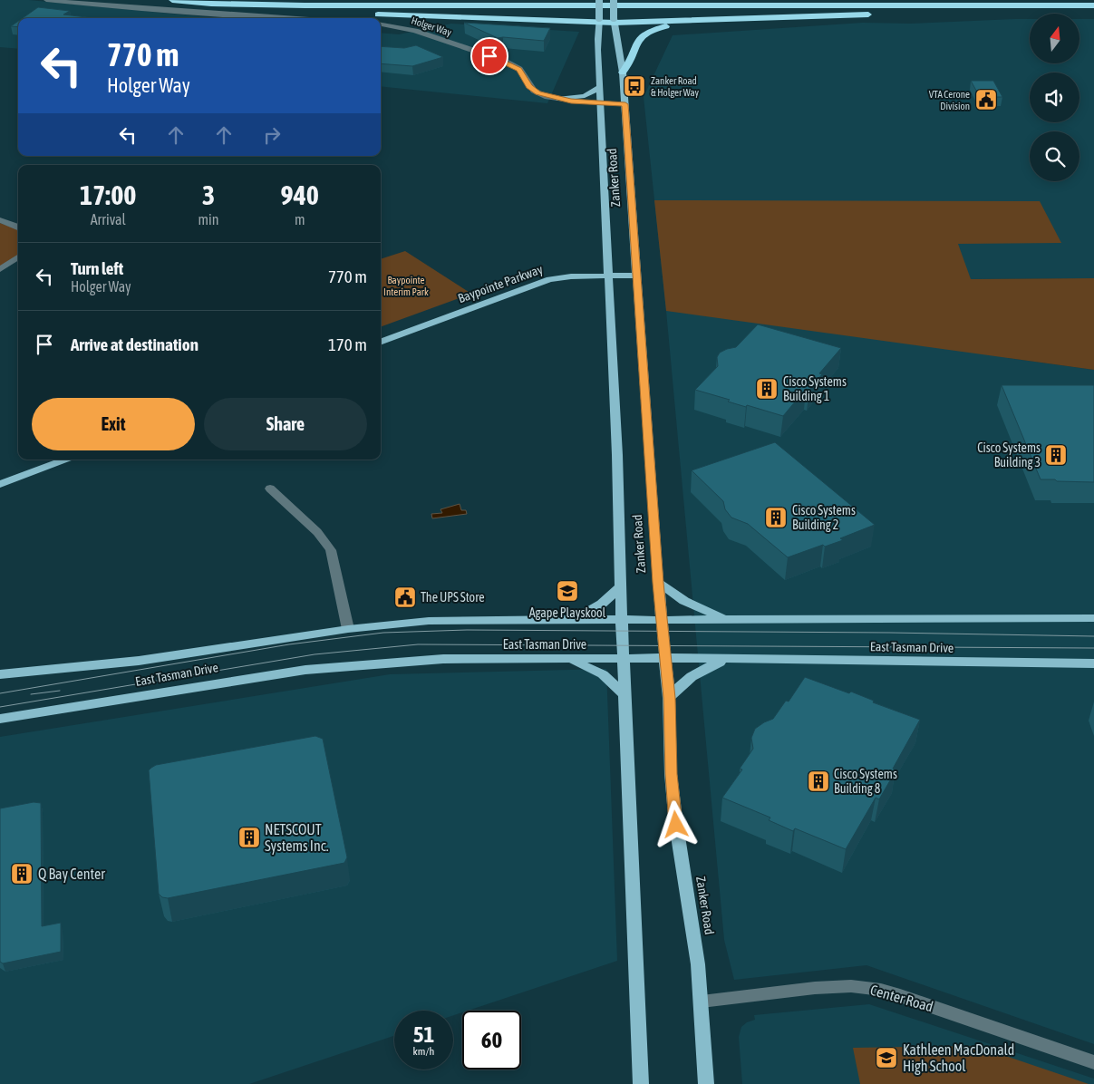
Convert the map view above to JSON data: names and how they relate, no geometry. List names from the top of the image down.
{
  "streets": {
    "main road": ["Zanker Road", "Baypointe Parkway", "East Tasman Drive"],
    "street": ["Holger Way", "Center Road"]
  },
  "crossings": [
    ["Holger Way", "Zanker Road"],
    ["Zanker Road", "Baypointe Parkway"],
    ["Zanker Road", "East Tasman Drive"],
    ["Zanker Road", "Center Road"]
  ],
  "parks": ["Baypointe Interim Park"],
  "places": {
    "bus stop": ["Zanker Road & Holger Way"],
    "public building": ["VTA Cerone Division", "The UPS Store"],
    "building": [
      "Cisco Systems Building 1",
      "Cisco Systems Building 3",
      "Cisco Systems Building 2",
      "Cisco Systems Building 8",
      "NETSCOUT Systems Inc.",
      "Q Bay Center"
    ],
    "school or university": ["Agape Playskool", "Kathleen MacDonald High School"]
  },
  "north": "top",
  "page": {
    "turn": ["770 m", "Holger Way"],
    "eta": [
      "17:00",
      "Arrival",
      "3",
      "min",
      "940",
      "m"
    ],
    "list": [
      {
        "name": "Turn left",
        "note": "Holger Way",
        "value": "770 m"
      },
      {
        "name": "Arrive at destination",
        "value": "170 m"
      }
    ],
    "buttons": ["Exit", "Share"],
    "speed": "51 km/h",
    "limit": "60"
  }
}
